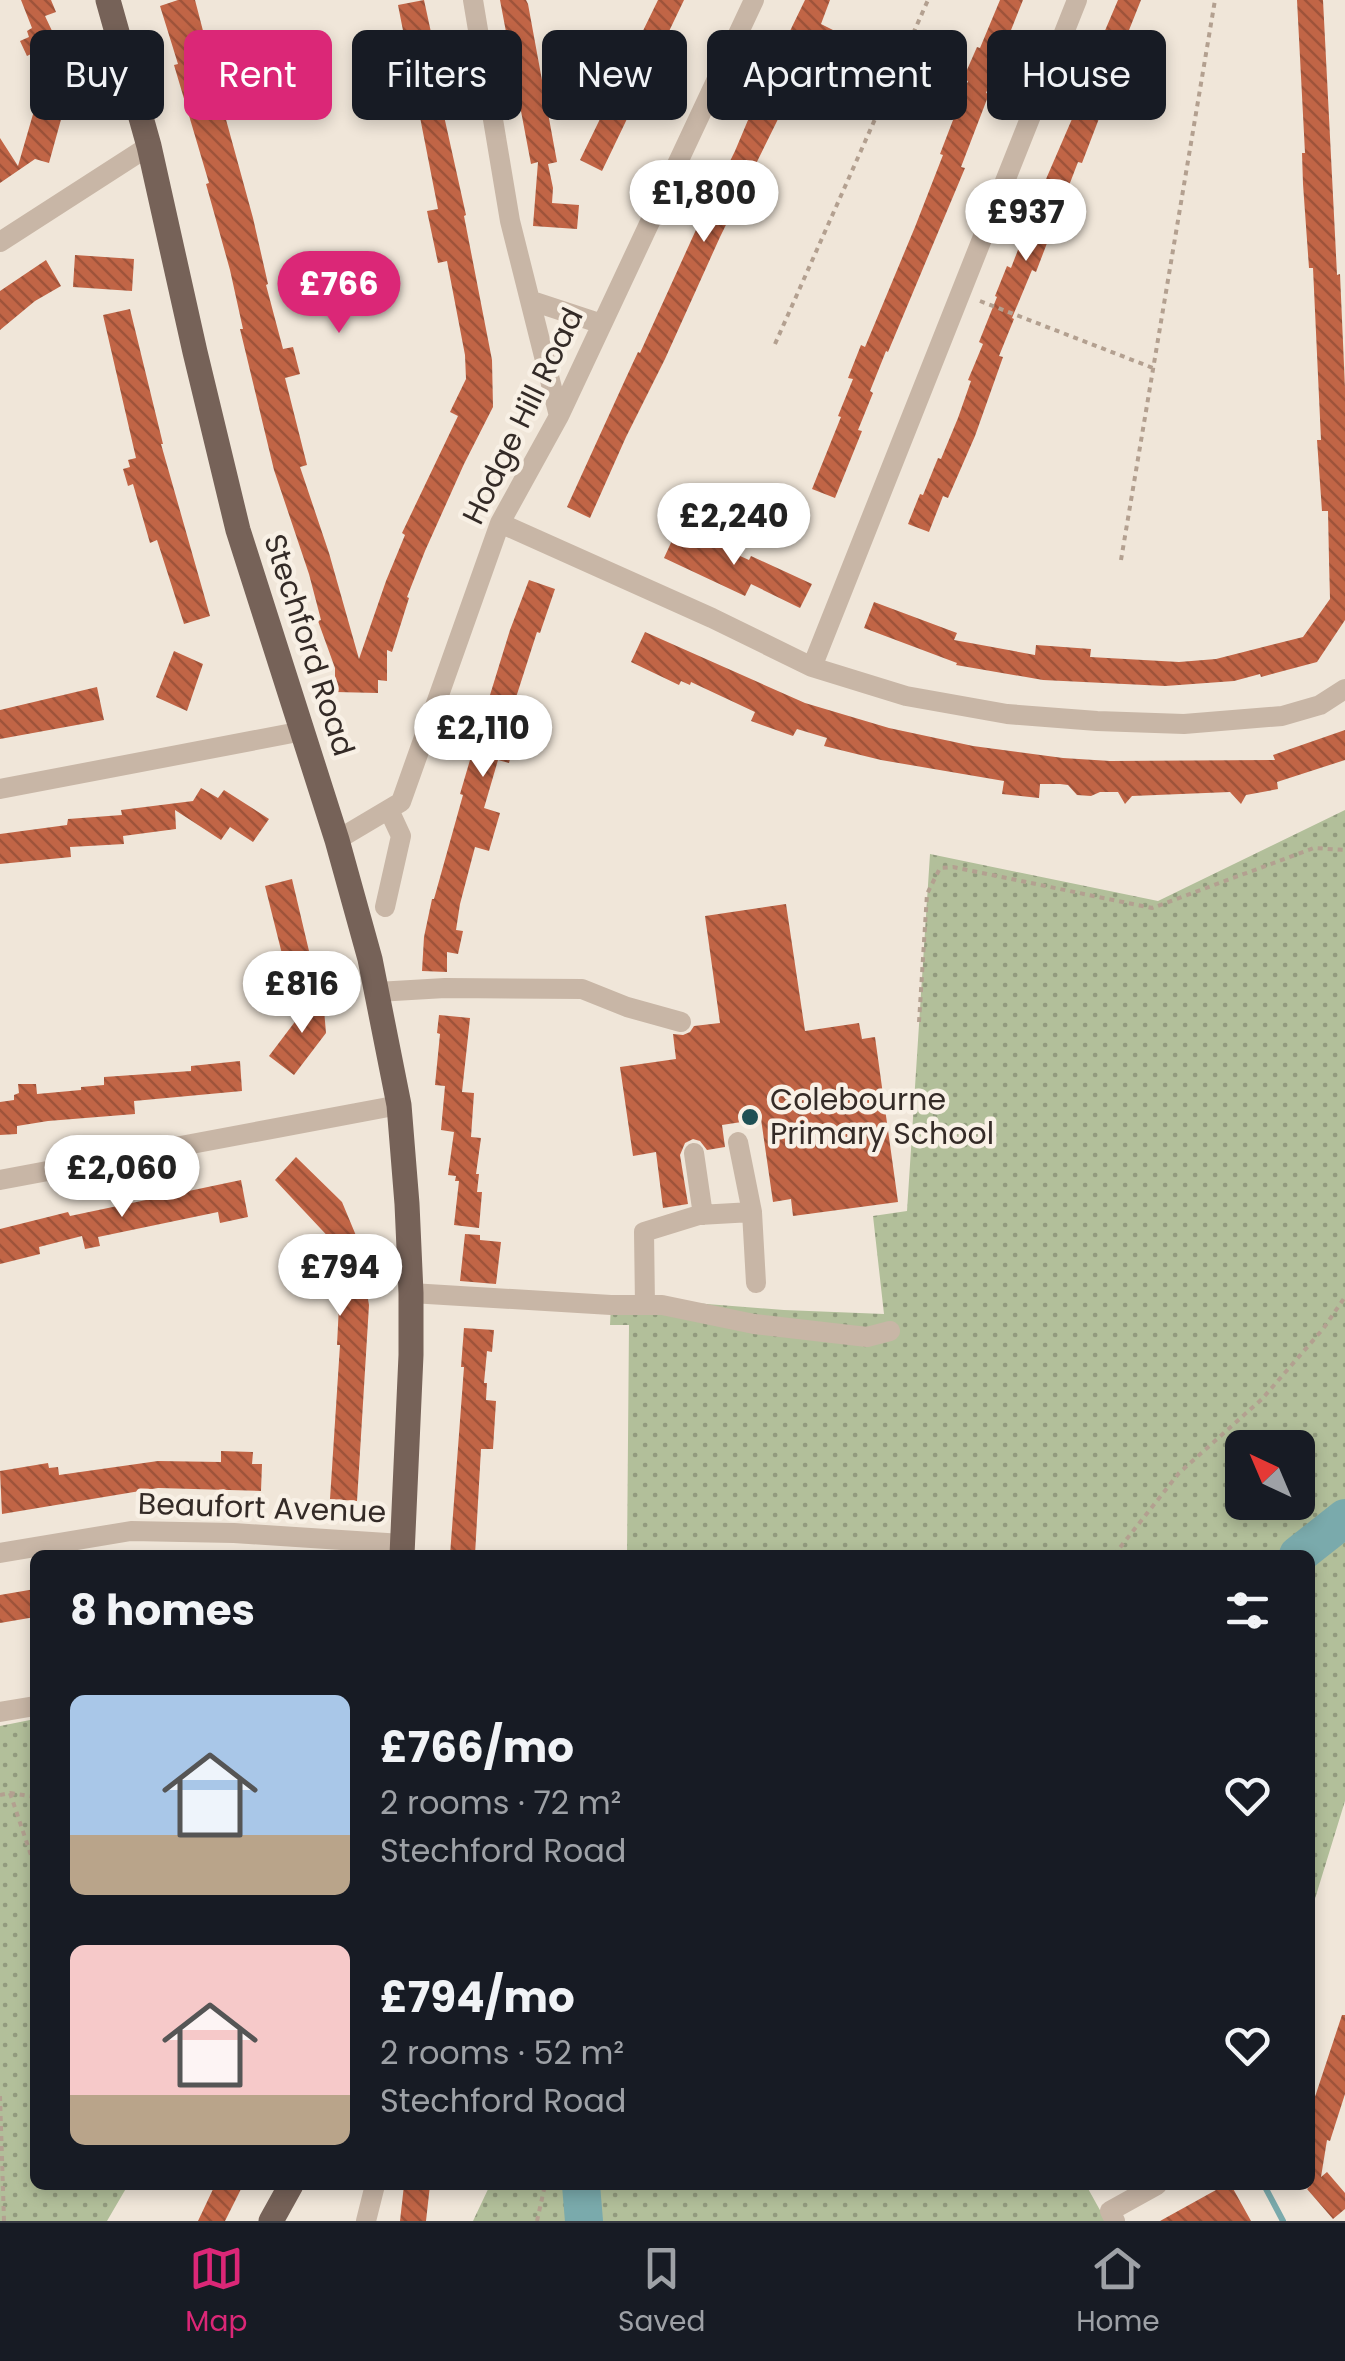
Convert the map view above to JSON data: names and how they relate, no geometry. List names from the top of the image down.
{
  "streets": {
    "main road": ["Stechford Road"],
    "street": ["Hodge Hill Road", "Beaufort Avenue"]
  },
  "crossings": [
    ["Hodge Hill Road", "Stechford Road"],
    ["Stechford Road", "Beaufort Avenue"]
  ],
  "places": ["Colebourne Primary School"],
  "north": "top left",
  "page": {
    "chip": [
      "Buy",
      "Rent",
      "Filters",
      "New",
      "Apartment",
      "House"
    ],
    "price": [
      "£1,800",
      "£937",
      "£766",
      "£2,240",
      "£2,110",
      "£816",
      "£2,060",
      "£794"
    ],
    "heading": "8 homes",
    "list": [
      {
        "name": "£766/mo",
        "note": "2 rooms · 72 m² · Stechford Road"
      },
      {
        "name": "£794/mo",
        "note": "2 rooms · 52 m² · Stechford Road"
      }
    ],
    "tabs": ["Map", "Saved", "Home"]
  }
}
